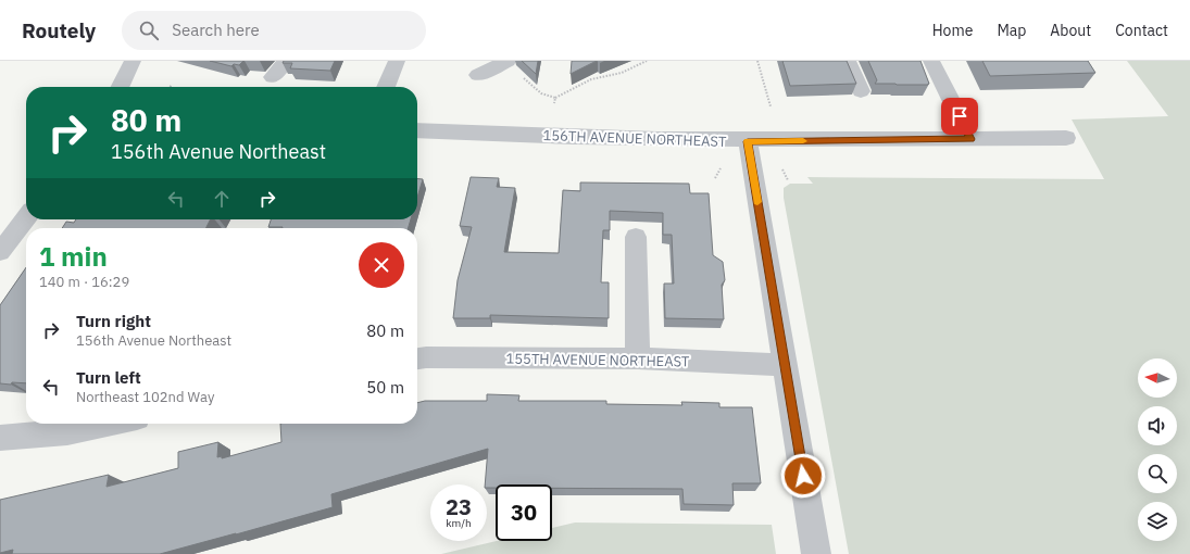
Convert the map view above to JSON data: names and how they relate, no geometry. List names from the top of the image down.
{
  "streets": {
    "street": ["156TH AVENUE NORTHEAST", "155TH AVENUE NORTHEAST"]
  },
  "north": "left",
  "page": {
    "header": "Routely",
    "search": "Search here",
    "nav": [
      "Home",
      "Map",
      "About",
      "Contact"
    ],
    "turn": ["80 m", "156th Avenue Northeast"],
    "heading": ["1 min", "140 m · 16:29"],
    "list": [
      {
        "name": "Turn right",
        "note": "156th Avenue Northeast",
        "value": "80 m"
      },
      {
        "name": "Turn left",
        "note": "Northeast 102nd Way",
        "value": "50 m"
      }
    ],
    "speed": "23 km/h",
    "limit": "30"
  }
}
